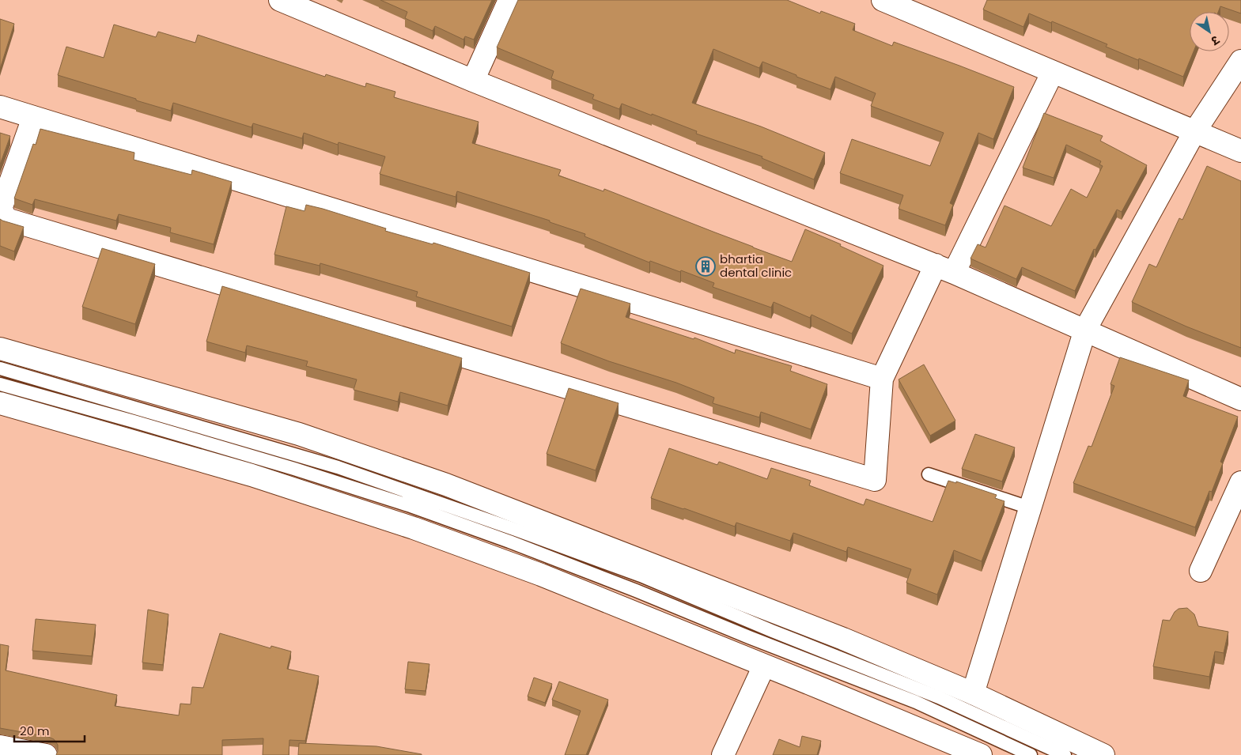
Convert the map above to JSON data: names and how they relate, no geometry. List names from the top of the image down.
{
  "places": {
    "building": ["bhartia dental clinic"]
  },
  "scale_bar": "20 m",
  "north": "bottom right"
}
